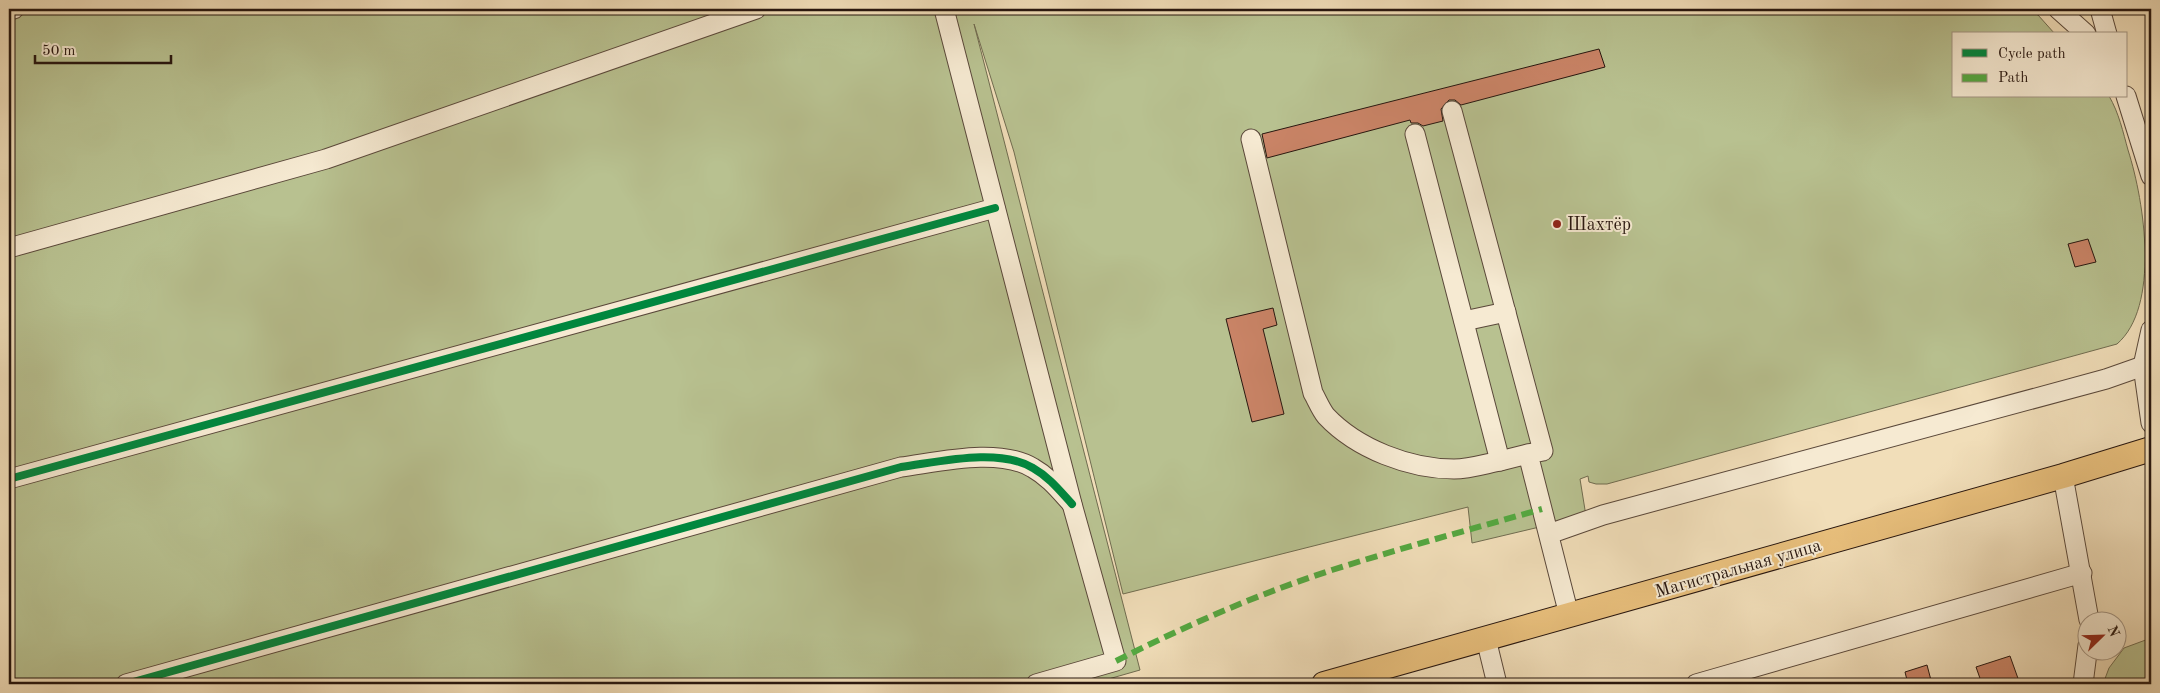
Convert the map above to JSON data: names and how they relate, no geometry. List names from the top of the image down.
{
  "streets": {
    "main road": ["Магистральная улица"]
  },
  "places": ["Шахтёр"],
  "legend": ["Cycle path", "Path"],
  "scale_bar": "50 m",
  "north": "top right"
}
